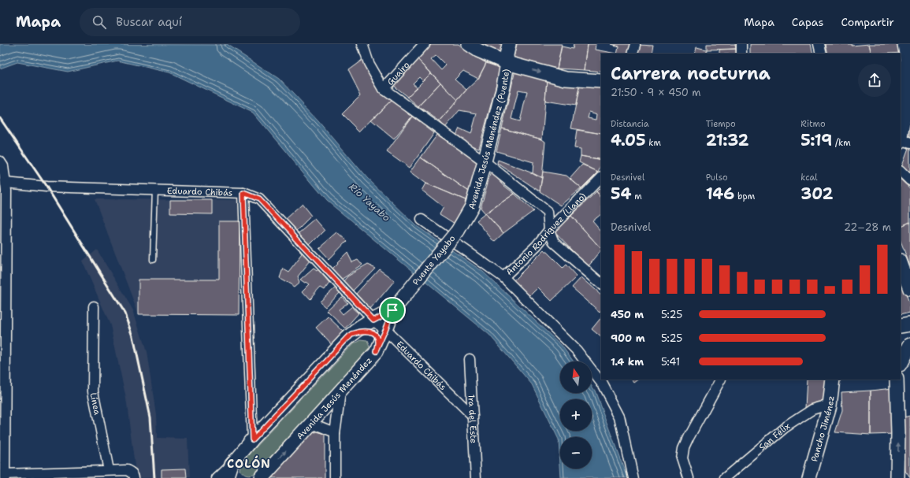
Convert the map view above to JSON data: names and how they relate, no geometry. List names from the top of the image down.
{
  "streets": {
    "main road": [
      "Avenida Jesús Menéndez (Puente)",
      "Puente Yayabo",
      "Avenida Jesús Menéndez",
      "Pancho Jiménez"
    ],
    "street": [
      "Guairo",
      "Eduardo Chibás",
      "Antonio Rodriguez (Llano)",
      "Línea",
      "1ra del Este",
      "San Félix"
    ]
  },
  "crossings": [
    ["Avenida Jesús Menéndez (Puente)", "Puente Yayabo"],
    ["Eduardo Chibás", "Avenida Jesús Menéndez"],
    ["Eduardo Chibás", "1ra del Este"],
    ["Puente Yayabo", "Avenida Jesús Menéndez"],
    ["Pancho Jiménez", "San Félix"]
  ],
  "districts": ["COLÓN"],
  "water": ["Río Yayabo"],
  "north": "top",
  "page": {
    "header": "Mapa",
    "search": "Buscar aquí",
    "nav": ["Mapa", "Capas", "Compartir"],
    "heading": ["Carrera nocturna", "21:50 · 9 × 450 m"],
    "stats": [
      ["Distancia", "4.05 km"],
      ["Tiempo", "21:32"],
      ["Ritmo", "5:19 /km"],
      ["Desnivel", "54 m"],
      ["Pulso", "146 bpm"],
      ["kcal", "302"]
    ],
    "chart": ["Desnivel", "22–28 m"],
    "list": [
      {
        "name": "450 m",
        "note": "5:25"
      },
      {
        "name": "900 m",
        "note": "5:25"
      },
      {
        "name": "1.4 km",
        "note": "5:41"
      }
    ],
    "map_buttons": ["+", "−"]
  }
}
